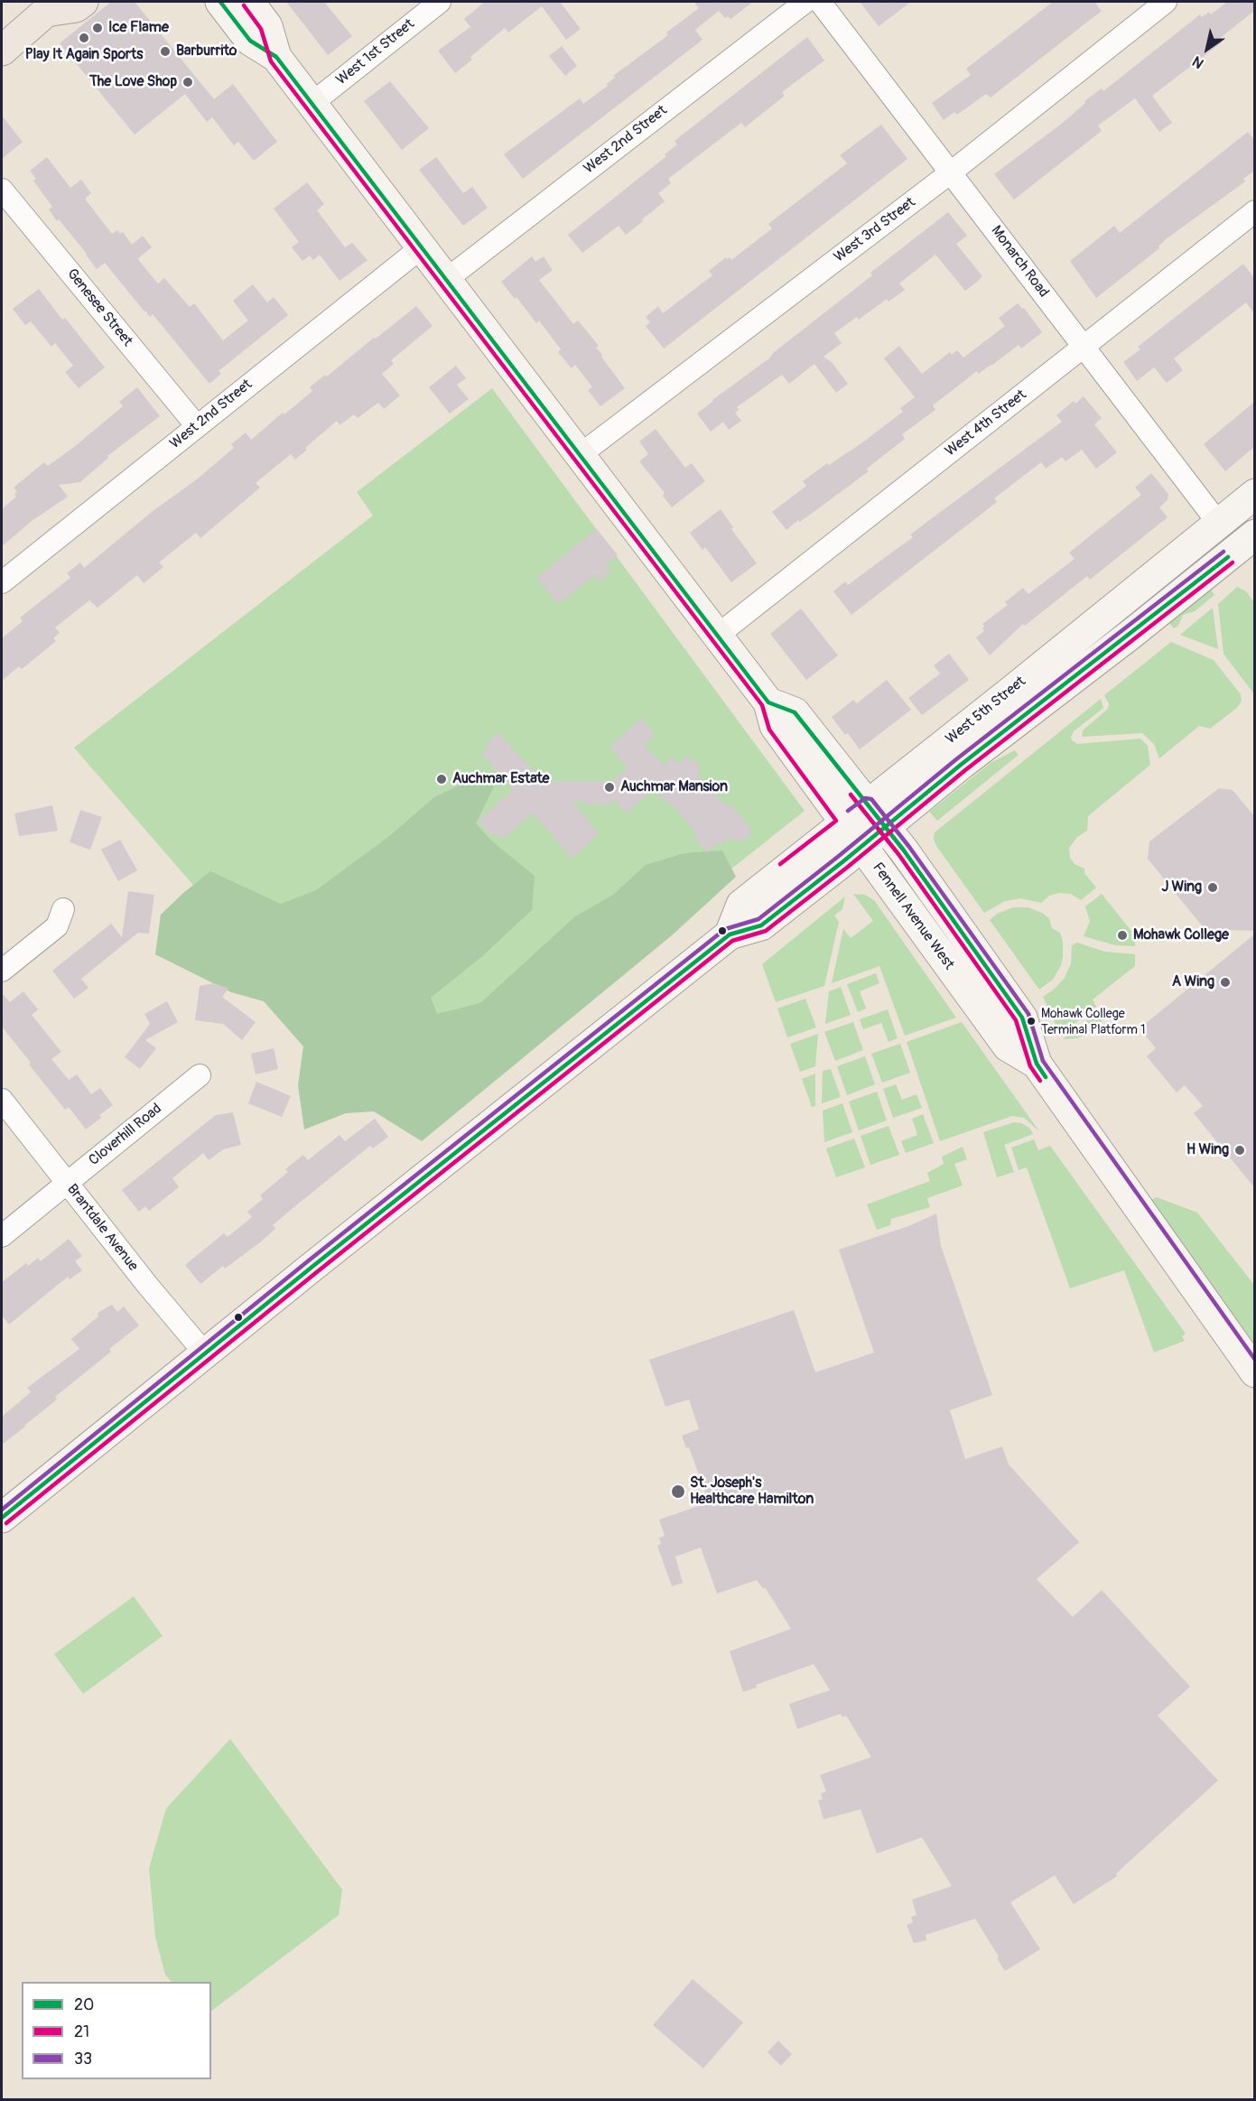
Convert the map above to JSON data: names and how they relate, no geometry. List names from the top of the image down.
{
  "streets": {
    "main road": ["West 5th Street", "Fennell Avenue West"],
    "street": [
      "West 1st Street",
      "West 2nd Street",
      "West 3rd Street",
      "Monarch Road",
      "Genesee Street",
      "West 4th Street",
      "Cloverhill Road",
      "Brantdale Avenue"
    ]
  },
  "crossings": [
    ["West 1st Street", "Fennell Avenue West"],
    ["West 2nd Street", "Genesee Street"],
    ["West 2nd Street", "Fennell Avenue West"],
    ["West 3rd Street", "Monarch Road"],
    ["West 3rd Street", "Fennell Avenue West"],
    ["Monarch Road", "West 4th Street"],
    ["Monarch Road", "West 5th Street"],
    ["West 4th Street", "Fennell Avenue West"],
    ["West 5th Street", "Fennell Avenue West"],
    ["West 5th Street", "Brantdale Avenue"],
    ["Cloverhill Road", "Brantdale Avenue"]
  ],
  "places": [
    "Ice Flame",
    "Play It Again Sports",
    "Barburrito",
    "The Love Shop",
    "Auchmar Estate",
    "Auchmar Mansion",
    "J Wing",
    "Mohawk College",
    "A Wing",
    "Mohawk College Terminal Platform 1",
    "H Wing",
    "St. Joseph's Healthcare Hamilton"
  ],
  "lines": ["transit line 20", "transit line 21", "transit line 33"],
  "legend": ["20", "21", "33"],
  "north": "bottom left"
}
